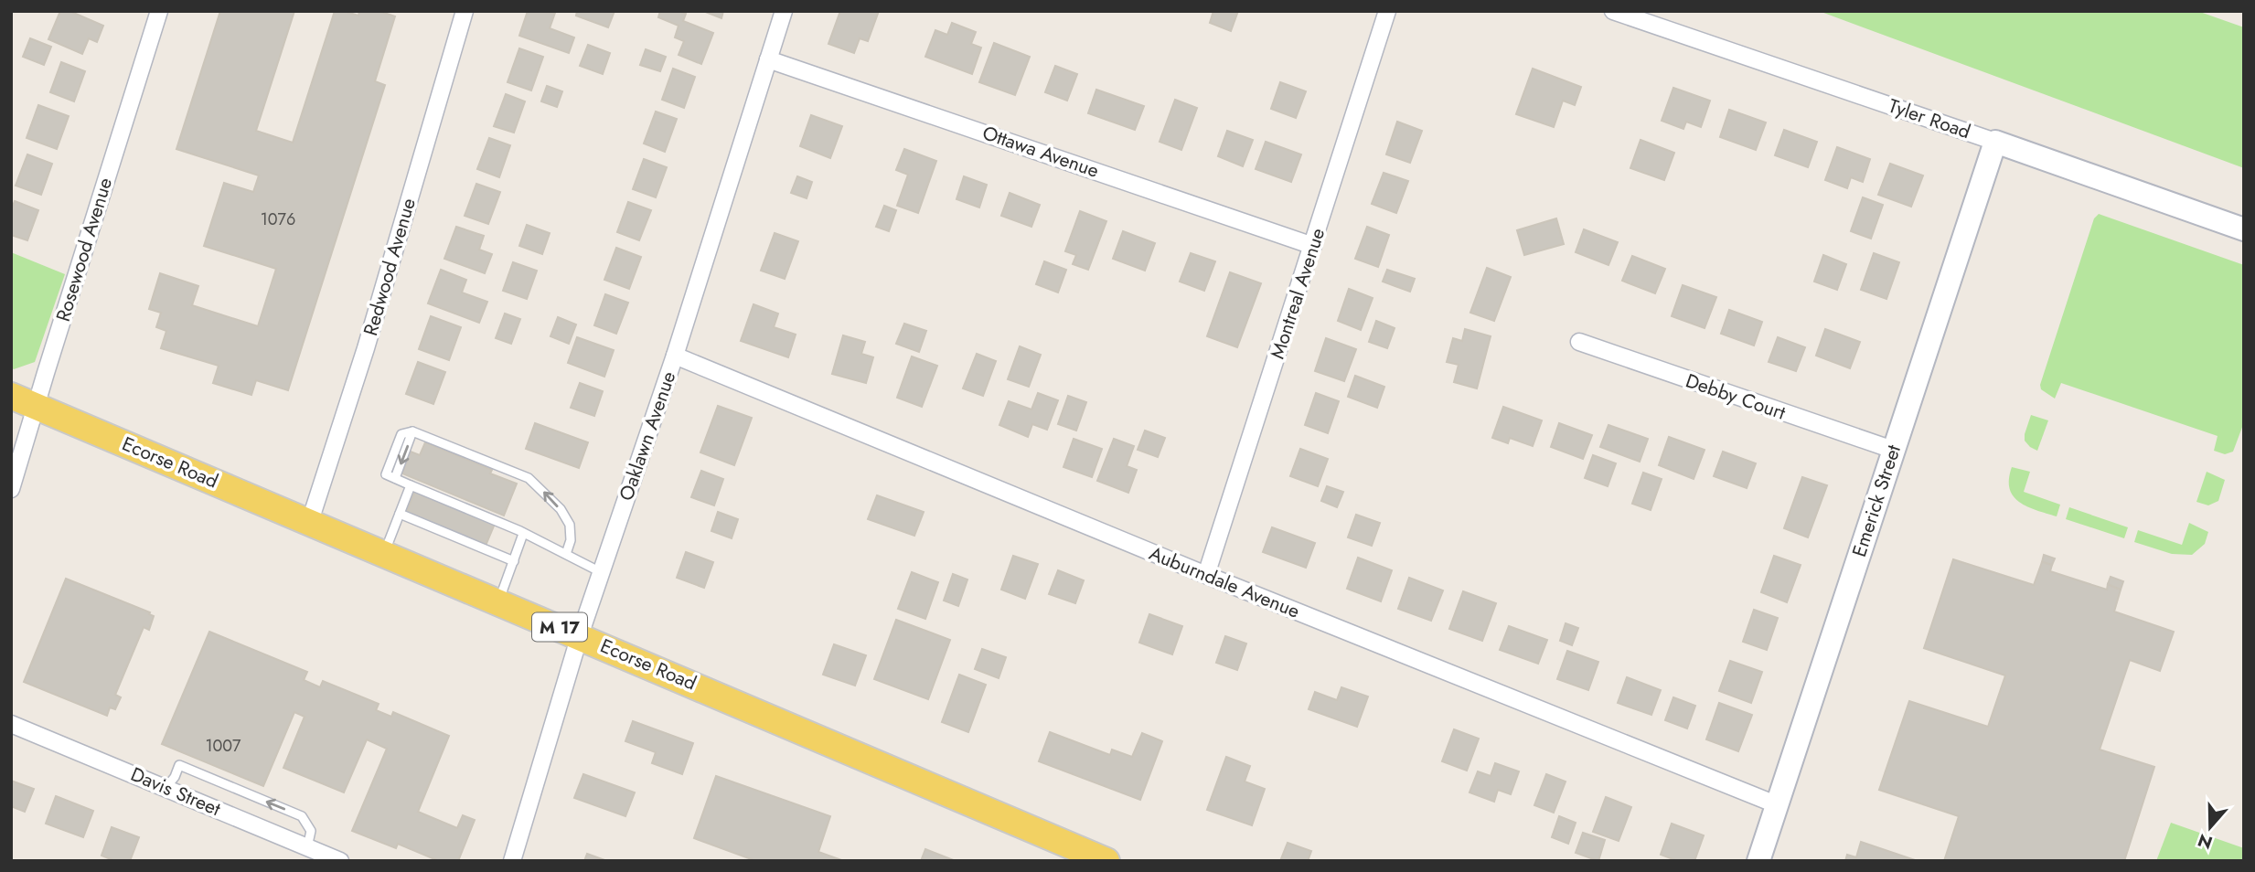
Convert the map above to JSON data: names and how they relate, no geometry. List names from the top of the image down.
{
  "streets": {
    "main road": ["Ecorse Road", "M 17"],
    "street": [
      "Tyler Road",
      "Ottawa Avenue",
      "Rosewood Avenue",
      "Redwood Avenue",
      "Montreal Avenue",
      "Debby Court",
      "Oaklawn Avenue",
      "Emerick Street",
      "Auburndale Avenue",
      "Davis Street"
    ]
  },
  "crossings": [
    ["Tyler Road", "Emerick Street"],
    ["Ottawa Avenue", "Montreal Avenue"],
    ["Ottawa Avenue", "Oaklawn Avenue"],
    ["Rosewood Avenue", "Ecorse Road"],
    ["Redwood Avenue", "Ecorse Road"],
    ["Montreal Avenue", "Auburndale Avenue"],
    ["Debby Court", "Emerick Street"],
    ["Oaklawn Avenue", "Ecorse Road"],
    ["Oaklawn Avenue", "Auburndale Avenue"],
    ["Emerick Street", "Auburndale Avenue"]
  ],
  "house_numbers": ["1076", "1007"],
  "north": "bottom"
}
